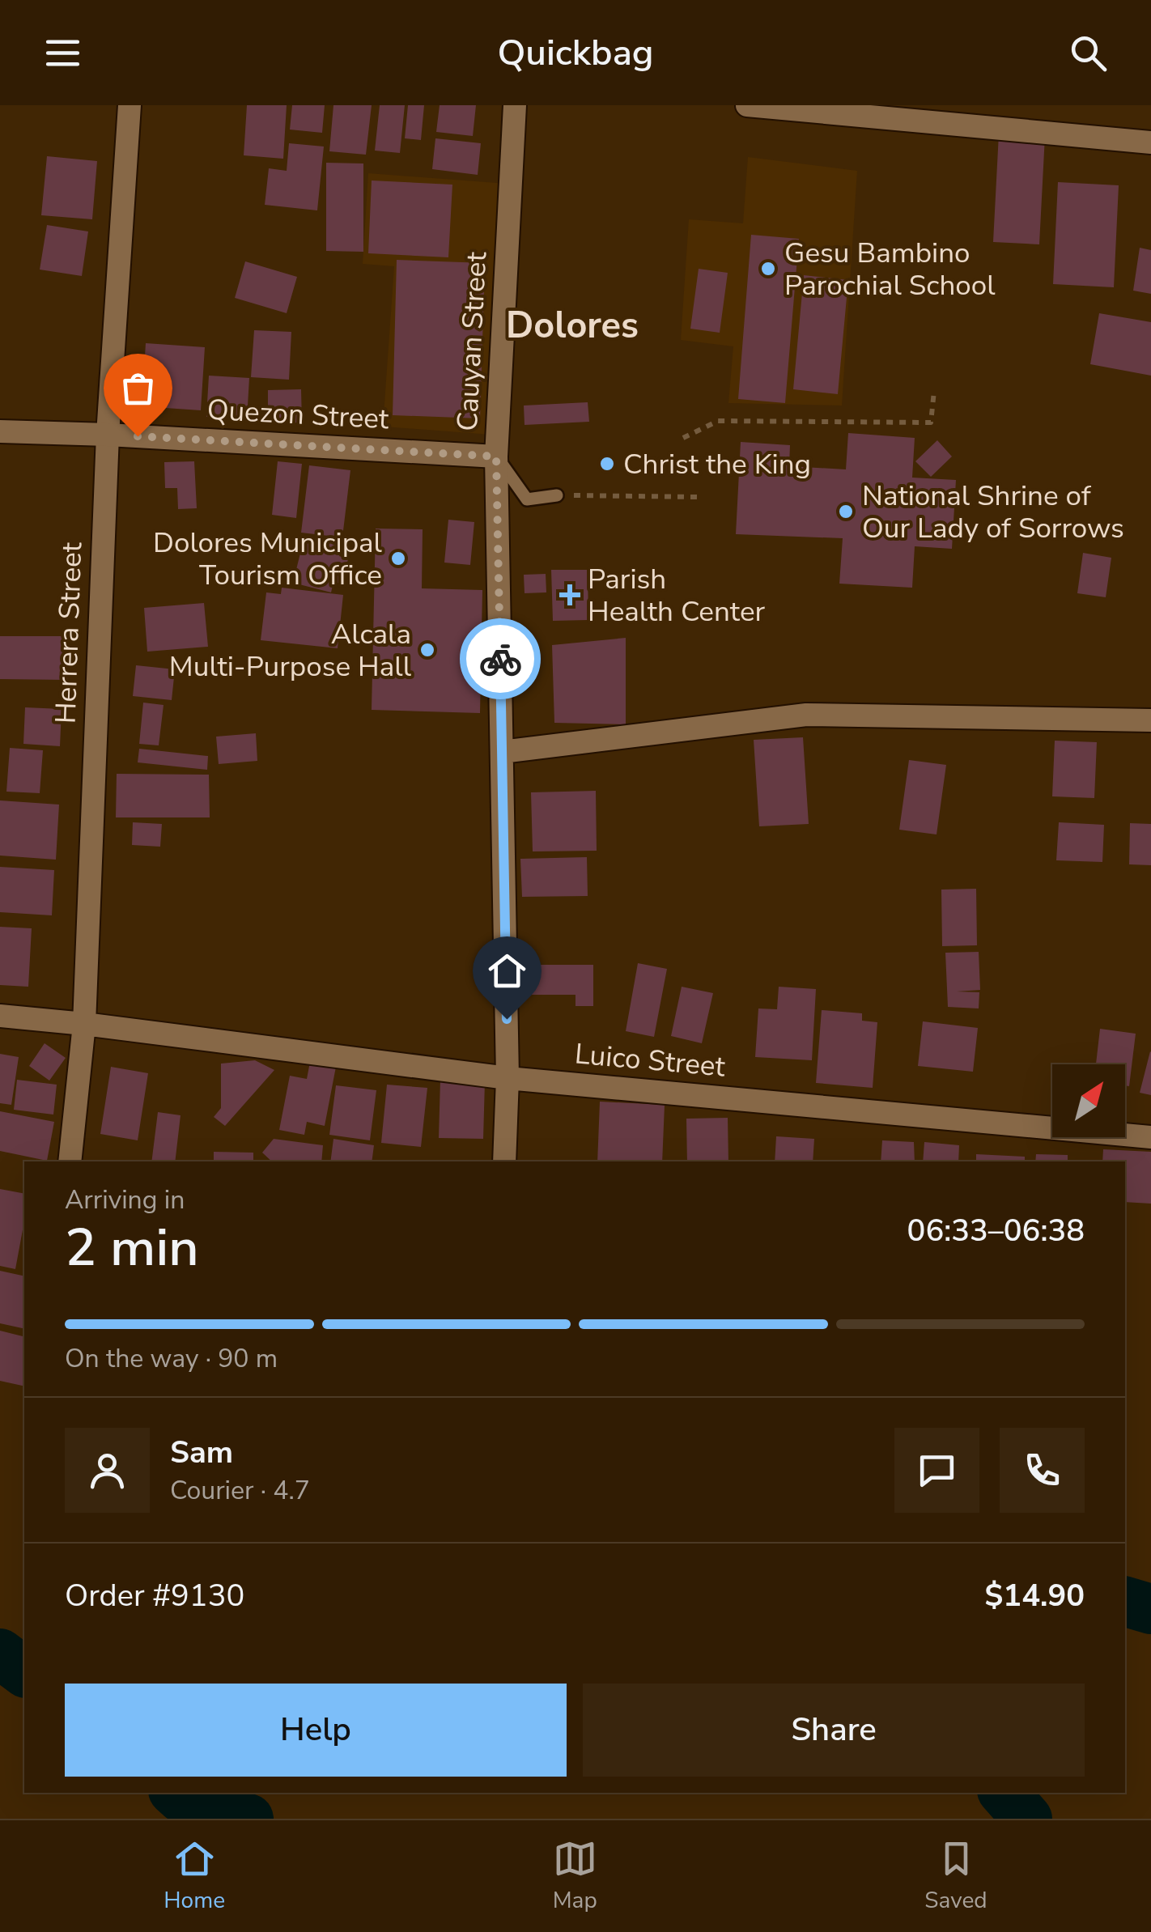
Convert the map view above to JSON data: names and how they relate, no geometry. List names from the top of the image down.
{
  "streets": {
    "street": [
      "Cauyan Street",
      "Quezon Street",
      "Herrera Street",
      "Luico Street"
    ]
  },
  "crossings": [
    ["Cauyan Street", "Quezon Street"],
    ["Cauyan Street", "Luico Street"],
    ["Quezon Street", "Herrera Street"],
    ["Herrera Street", "Luico Street"]
  ],
  "districts": ["Dolores"],
  "places": {
    "other": [
      "Gesu Bambino Parochial School",
      "Christ the King",
      "National Shrine of Our Lady of Sorrows",
      "Dolores Municipal Tourism Office",
      "Alcala Multi-Purpose Hall"
    ],
    "health": ["Parish Health Center"]
  },
  "north": "top right",
  "page": {
    "header": "Quickbag",
    "heading": ["2 min", "Arriving in", "06:33–06:38"],
    "panel": [
      "Sam",
      "Courier · 4.7",
      "Order #9130",
      "$14.90"
    ],
    "bar": "On the way · 90 m",
    "buttons": ["Help", "Share"],
    "tabs": ["Home", "Map", "Saved"]
  }
}
